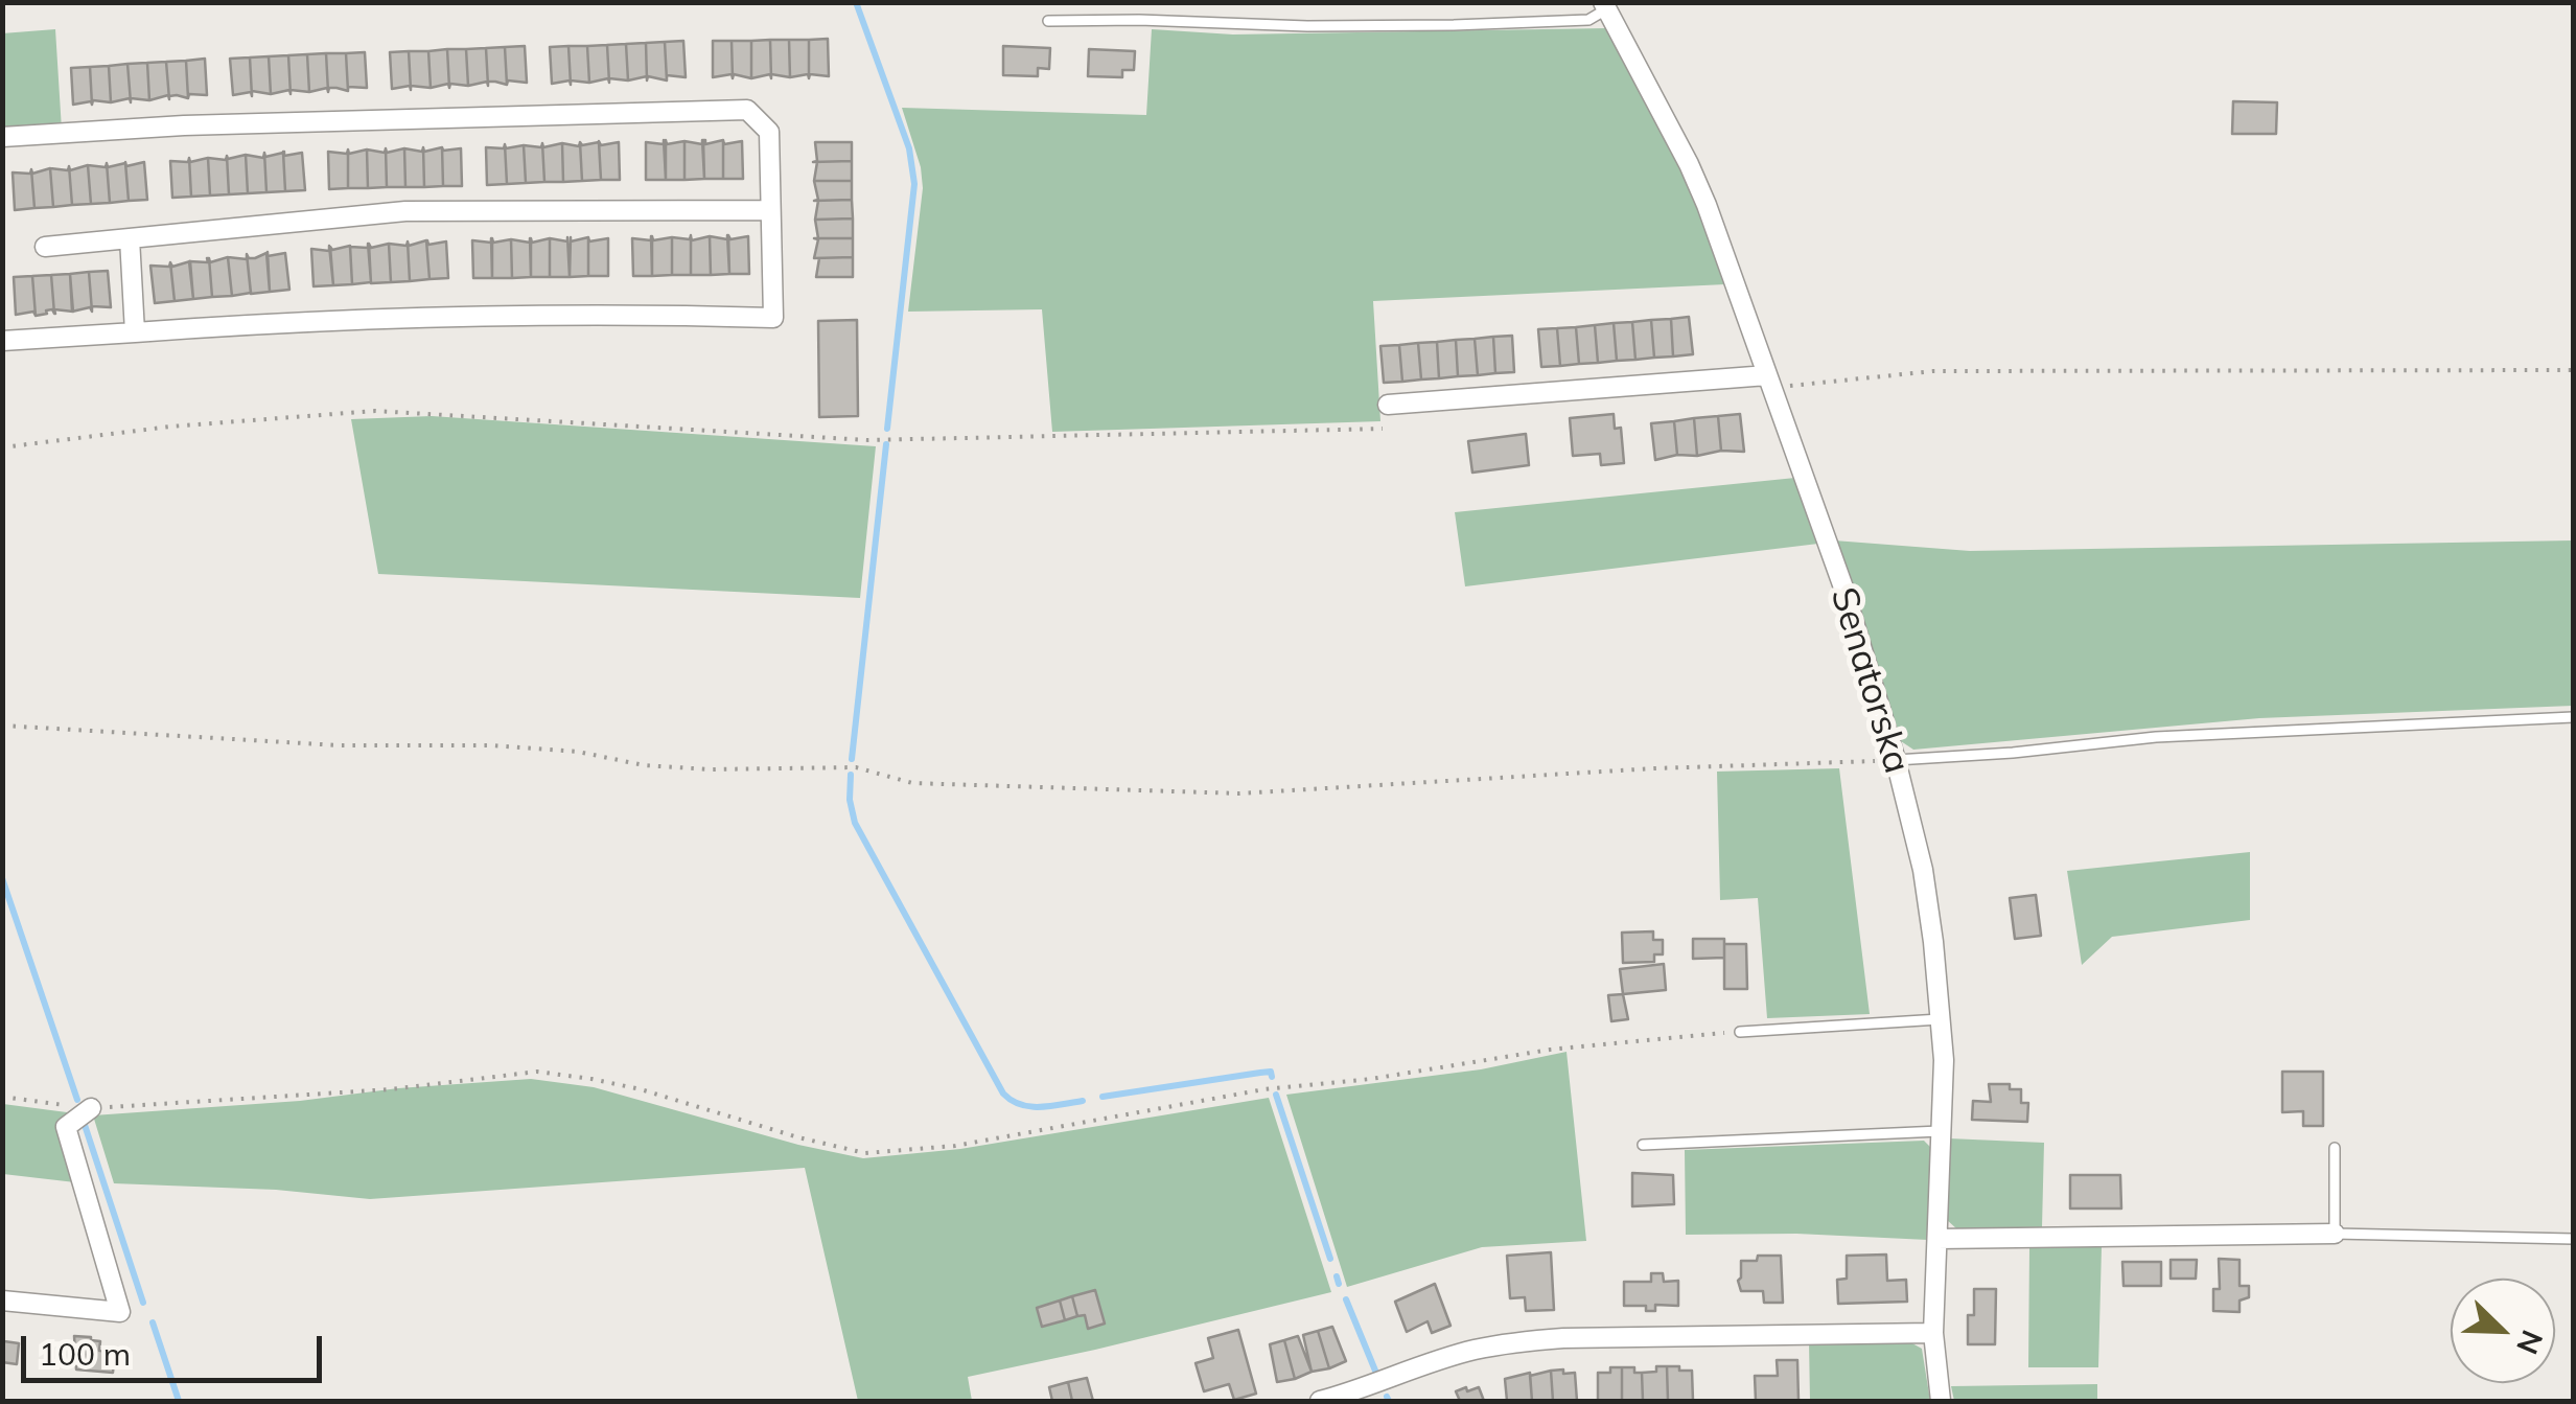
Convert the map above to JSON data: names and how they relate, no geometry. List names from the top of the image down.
{
  "streets": {
    "street": ["Senatorska"]
  },
  "scale_bar": "100 m",
  "north": "bottom right"
}
